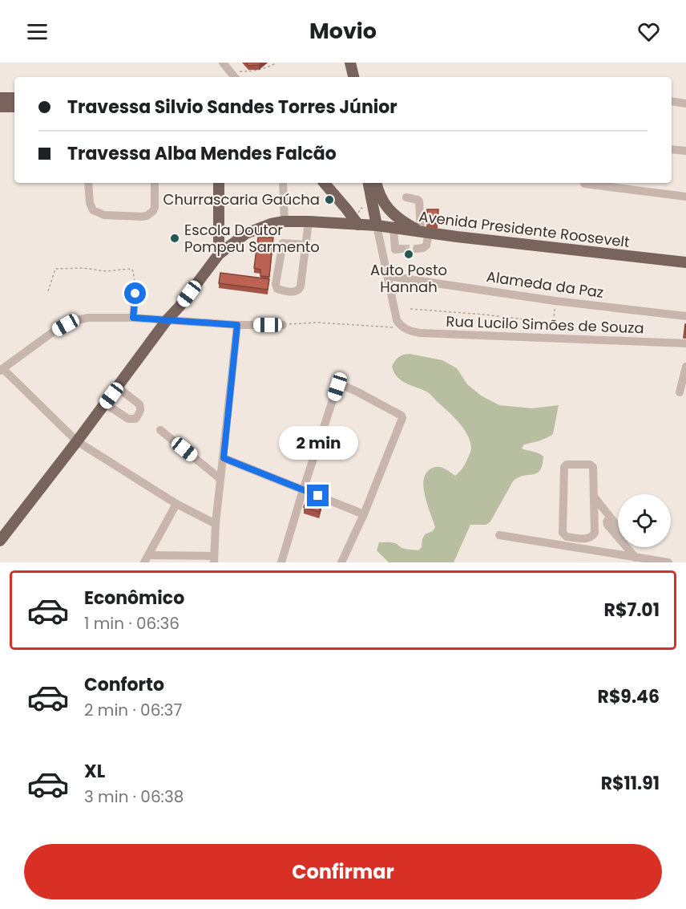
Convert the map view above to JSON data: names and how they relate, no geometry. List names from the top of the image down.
{
  "streets": {
    "main road": ["Avenida Presidente Roosevelt"],
    "street": ["Alameda da Paz", "Rua Lucilo Simões de Souza"]
  },
  "places": ["Churrascaria Gaúcha", "Escola Doutor Pompeu Sarmento", "Auto Posto Hannah"],
  "page": {
    "header": "Movio",
    "banner": ["Travessa Silvio Sandes Torres Júnior", "Travessa Alba Mendes Falcão"],
    "bubble": "2 min",
    "list": [
      {
        "name": "Econômico",
        "note": "1 min · 06:36",
        "value": "R$7.01"
      },
      {
        "name": "Conforto",
        "note": "2 min · 06:37",
        "value": "R$9.46"
      },
      {
        "name": "XL",
        "note": "3 min · 06:38",
        "value": "R$11.91"
      }
    ],
    "buttons": "Confirmar"
  }
}
